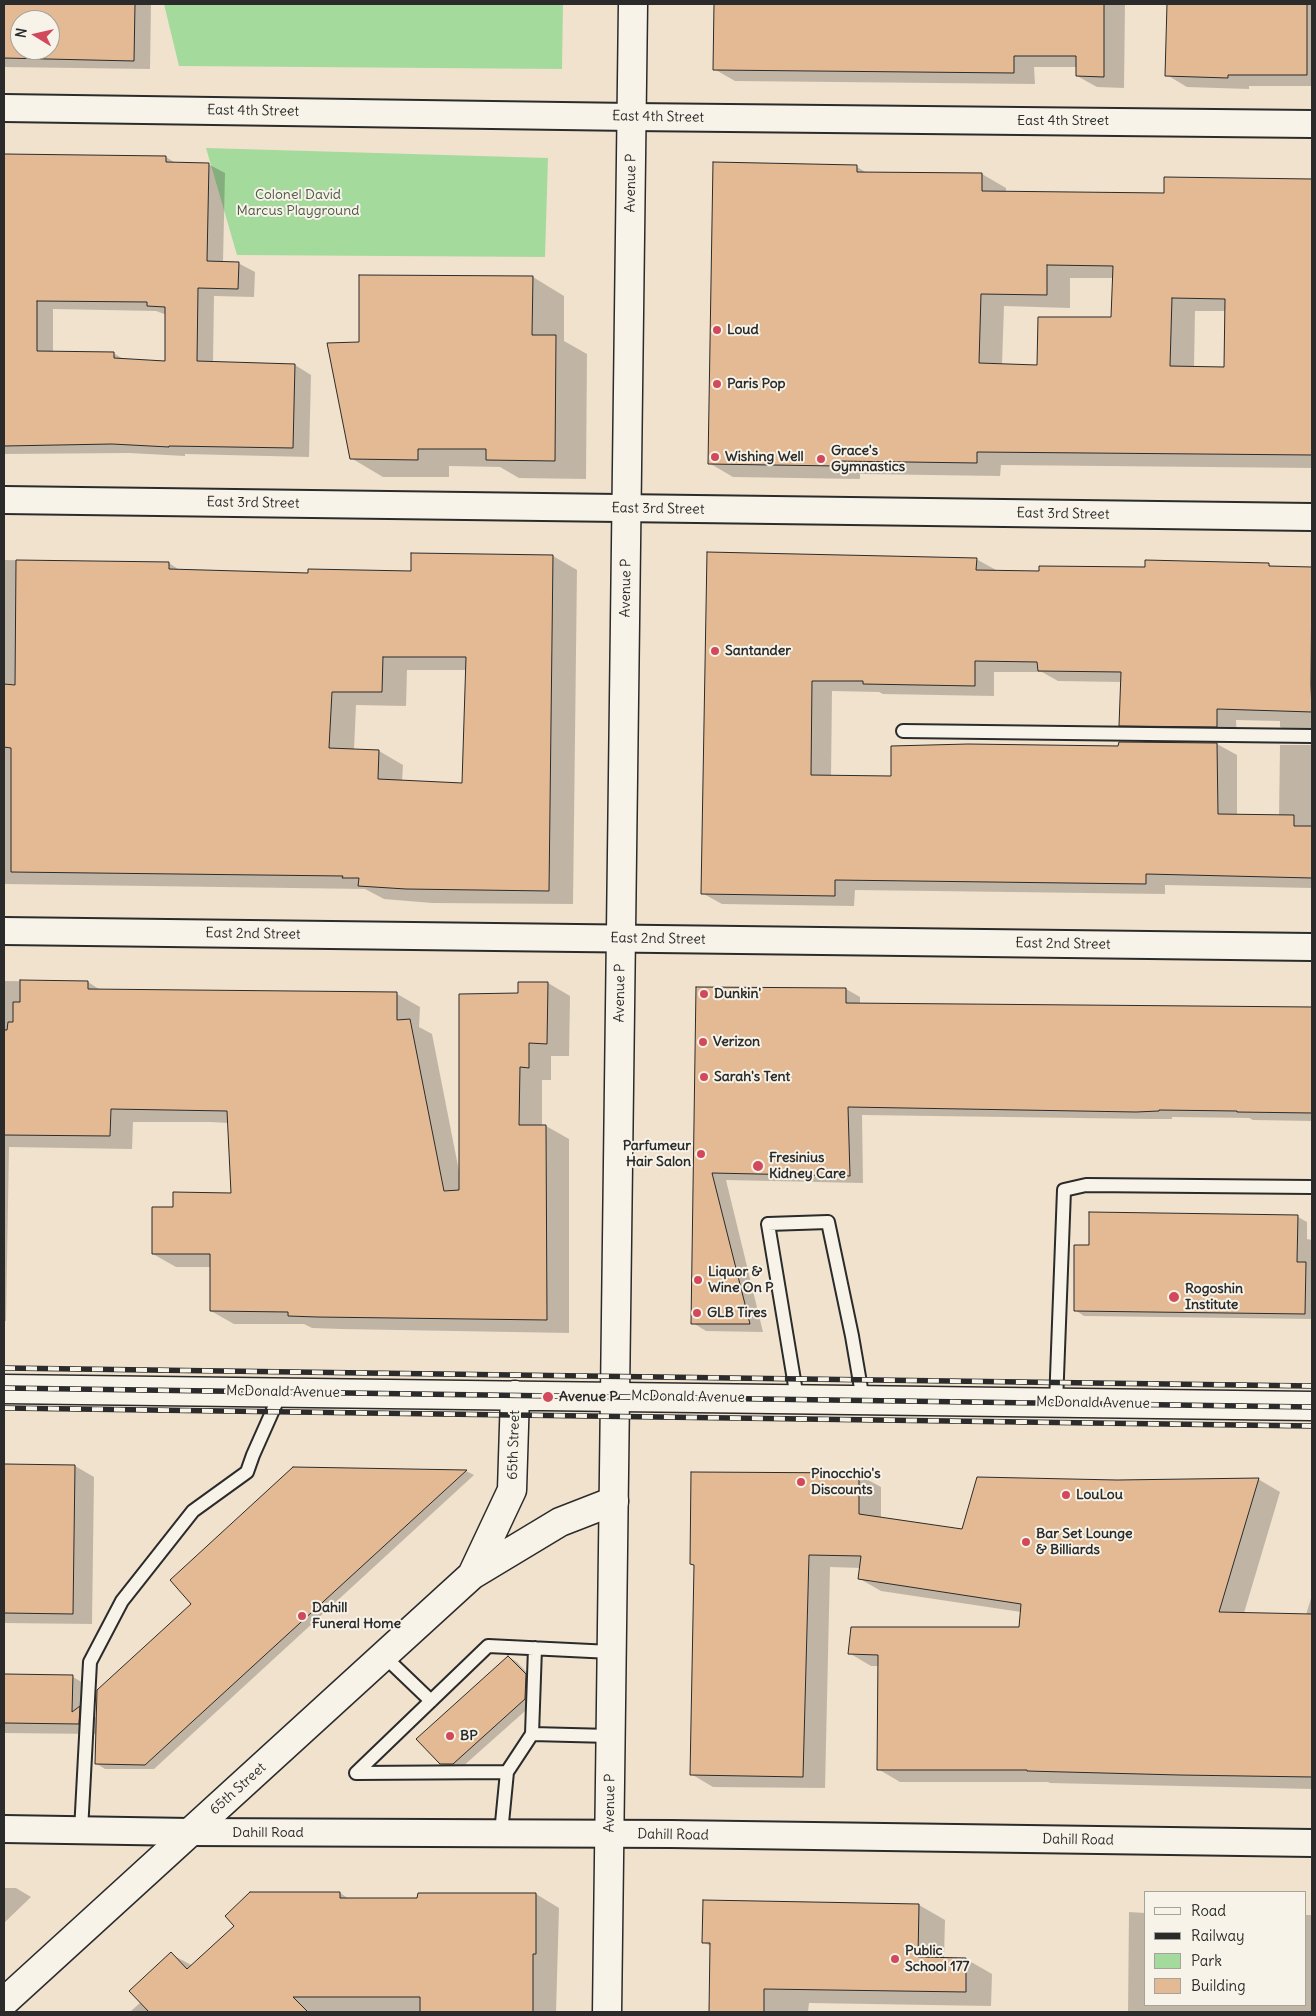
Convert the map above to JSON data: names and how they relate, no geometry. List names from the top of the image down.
{
  "streets": {
    "main road": ["Avenue P", "McDonald Avenue", "65th Street"],
    "street": [
      "East 4th Street",
      "East 3rd Street",
      "East 2nd Street",
      "Dahill Road"
    ]
  },
  "crossings": [
    ["East 4th Street", "Avenue P"],
    ["Avenue P", "East 3rd Street"],
    ["Avenue P", "East 2nd Street"],
    ["Avenue P", "McDonald Avenue"],
    ["Avenue P", "65th Street"],
    ["Avenue P", "Dahill Road"],
    ["McDonald Avenue", "65th Street"],
    ["65th Street", "Dahill Road"]
  ],
  "parks": ["Colonel David Marcus Playground"],
  "places": [
    "Loud",
    "Paris Pop",
    "Wishing Well",
    "Grace's Gymnastics",
    "Santander",
    "Dunkin'",
    "Verizon",
    "Sarah's Tent",
    "Parfumeur Hair Salon",
    "Fresinius Kidney Care",
    "Liquor & Wine On P",
    "Rogoshin Institute",
    "GLB Tires",
    "Avenue P",
    "Pinocchio's Discounts",
    "LouLou",
    "Bar Set Lounge & Billiards",
    "Dahill Funeral Home",
    "BP",
    "Public School 177"
  ],
  "legend": [
    "Road",
    "Railway",
    "Park",
    "Building"
  ],
  "north": "left"
}
